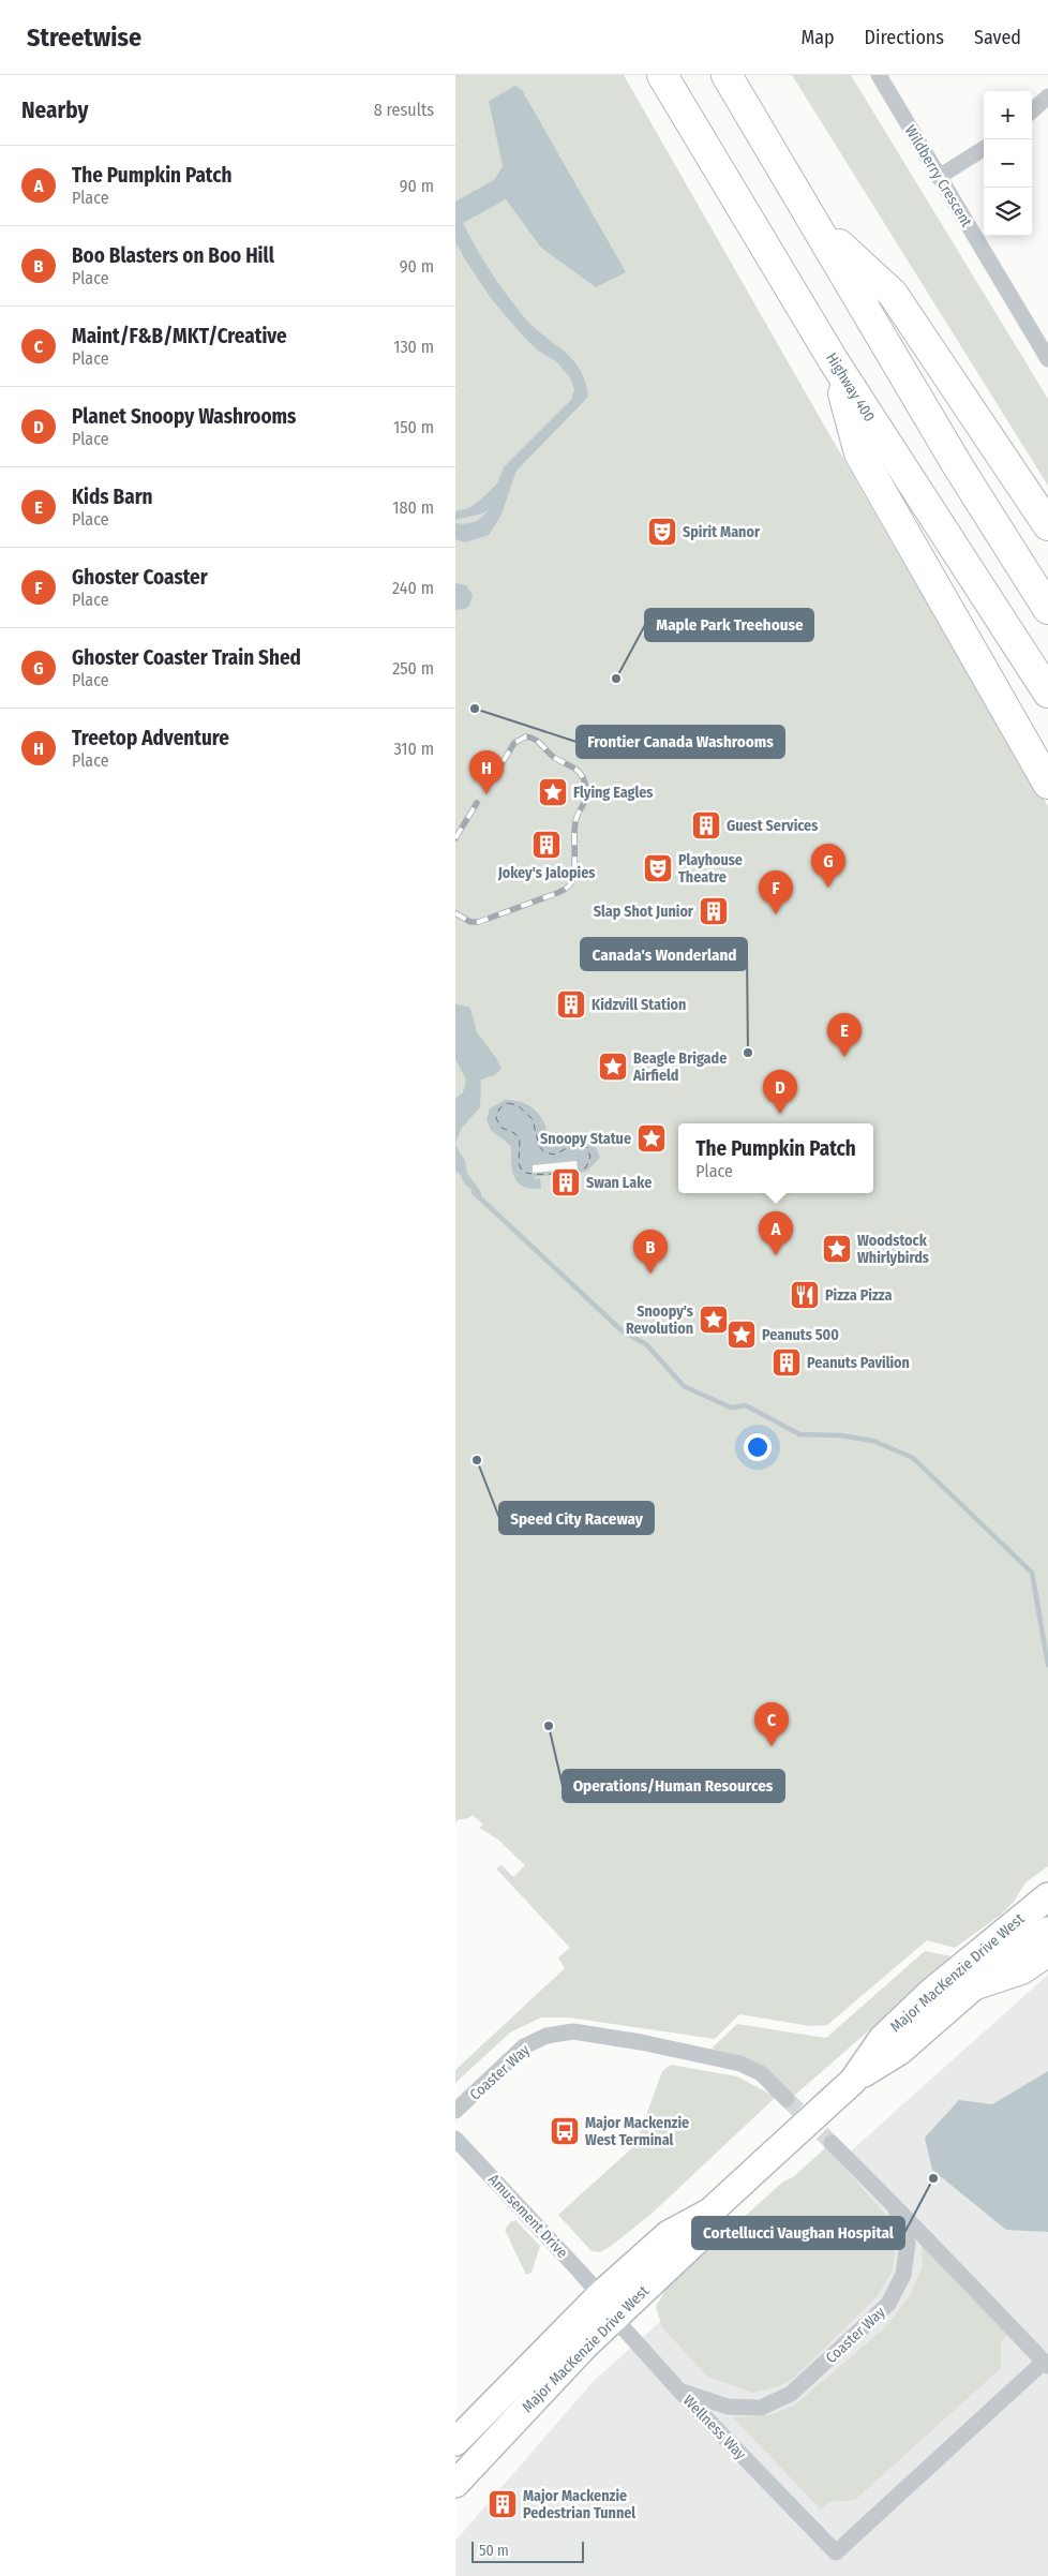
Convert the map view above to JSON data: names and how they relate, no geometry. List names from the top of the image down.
{
  "streets": {
    "highway": ["Highway 400"],
    "main road": ["Major MacKenzie Drive West"],
    "street": [
      "Wildberry Crescent",
      "Coaster Way",
      "Amusement Drive",
      "Wellness Way"
    ]
  },
  "crossings": [
    ["Major MacKenzie Drive West", "Amusement Drive"],
    ["Major MacKenzie Drive West", "Wellness Way"],
    ["Coaster Way", "Wellness Way"],
    ["Amusement Drive", "Wellness Way"]
  ],
  "places": {
    "theatre": ["Spirit Manor", "Playhouse Theatre"],
    "other": [
      "Maple Park Treehouse",
      "Frontier Canada Washrooms",
      "Canada's Wonderland",
      "Speed City Raceway",
      "Operations/Human Resources",
      "Cortellucci Vaughan Hospital"
    ],
    "place": [
      "Flying Eagles",
      "Beagle Brigade Airfield",
      "Snoopy Statue",
      "Woodstock Whirlybirds",
      "Snoopy's Revolution",
      "Peanuts 500"
    ],
    "building": [
      "Guest Services",
      "Jokey's Jalopies",
      "Slap Shot Junior",
      "Kidzvill Station",
      "Swan Lake",
      "Peanuts Pavilion",
      "Major Mackenzie Pedestrian Tunnel"
    ],
    "restaurant": ["Pizza Pizza"],
    "bus stop": ["Major Mackenzie West Terminal"]
  },
  "scale_bar": "50 m",
  "page": {
    "header": "Streetwise",
    "nav": ["Map", "Directions", "Saved"],
    "heading": ["Nearby", "8 results"],
    "map_buttons": ["+", "−"],
    "list": [
      {
        "mark": "A",
        "name": "The Pumpkin Patch",
        "note": "Place",
        "value": "90 m"
      },
      {
        "mark": "B",
        "name": "Boo Blasters on Boo Hill",
        "note": "Place",
        "value": "90 m"
      },
      {
        "mark": "C",
        "name": "Maint/F&B/MKT/Creative",
        "note": "Place",
        "value": "130 m"
      },
      {
        "mark": "D",
        "name": "Planet Snoopy Washrooms",
        "note": "Place",
        "value": "150 m"
      },
      {
        "mark": "E",
        "name": "Kids Barn",
        "note": "Place",
        "value": "180 m"
      },
      {
        "mark": "F",
        "name": "Ghoster Coaster",
        "note": "Place",
        "value": "240 m"
      },
      {
        "mark": "G",
        "name": "Ghoster Coaster Train Shed",
        "note": "Place",
        "value": "250 m"
      },
      {
        "mark": "H",
        "name": "Treetop Adventure",
        "note": "Place",
        "value": "310 m"
      }
    ],
    "pins": [
      "H",
      "G",
      "F",
      "E",
      "D",
      "A",
      "B",
      "C"
    ],
    "popup": ["The Pumpkin Patch", "Place"],
    "scale": "50 m"
  }
}
